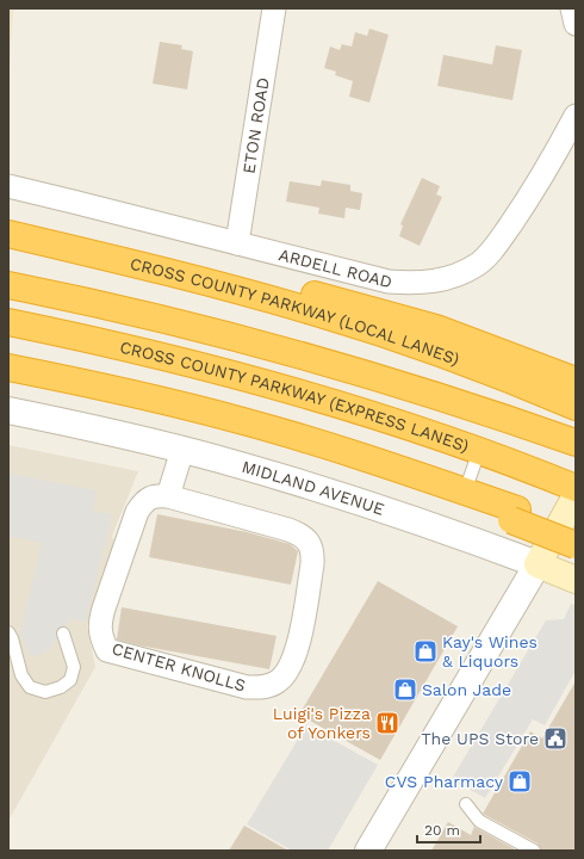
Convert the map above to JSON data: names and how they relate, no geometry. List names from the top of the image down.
{
  "streets": {
    "highway": ["CROSS COUNTY PARKWAY (LOCAL LANES)", "CROSS COUNTY PARKWAY (EXPRESS LANES)"],
    "street": [
      "ETON ROAD",
      "ARDELL ROAD",
      "MIDLAND AVENUE",
      "CENTER KNOLLS"
    ]
  },
  "crossings": [
    ["ETON ROAD", "ARDELL ROAD"]
  ],
  "places": {
    "shop": ["Kay's Wines & Liquors", "Salon Jade", "CVS Pharmacy"],
    "restaurant": ["Luigi's Pizza of Yonkers"],
    "public building": ["The UPS Store"]
  },
  "scale_bar": "20 m"
}
